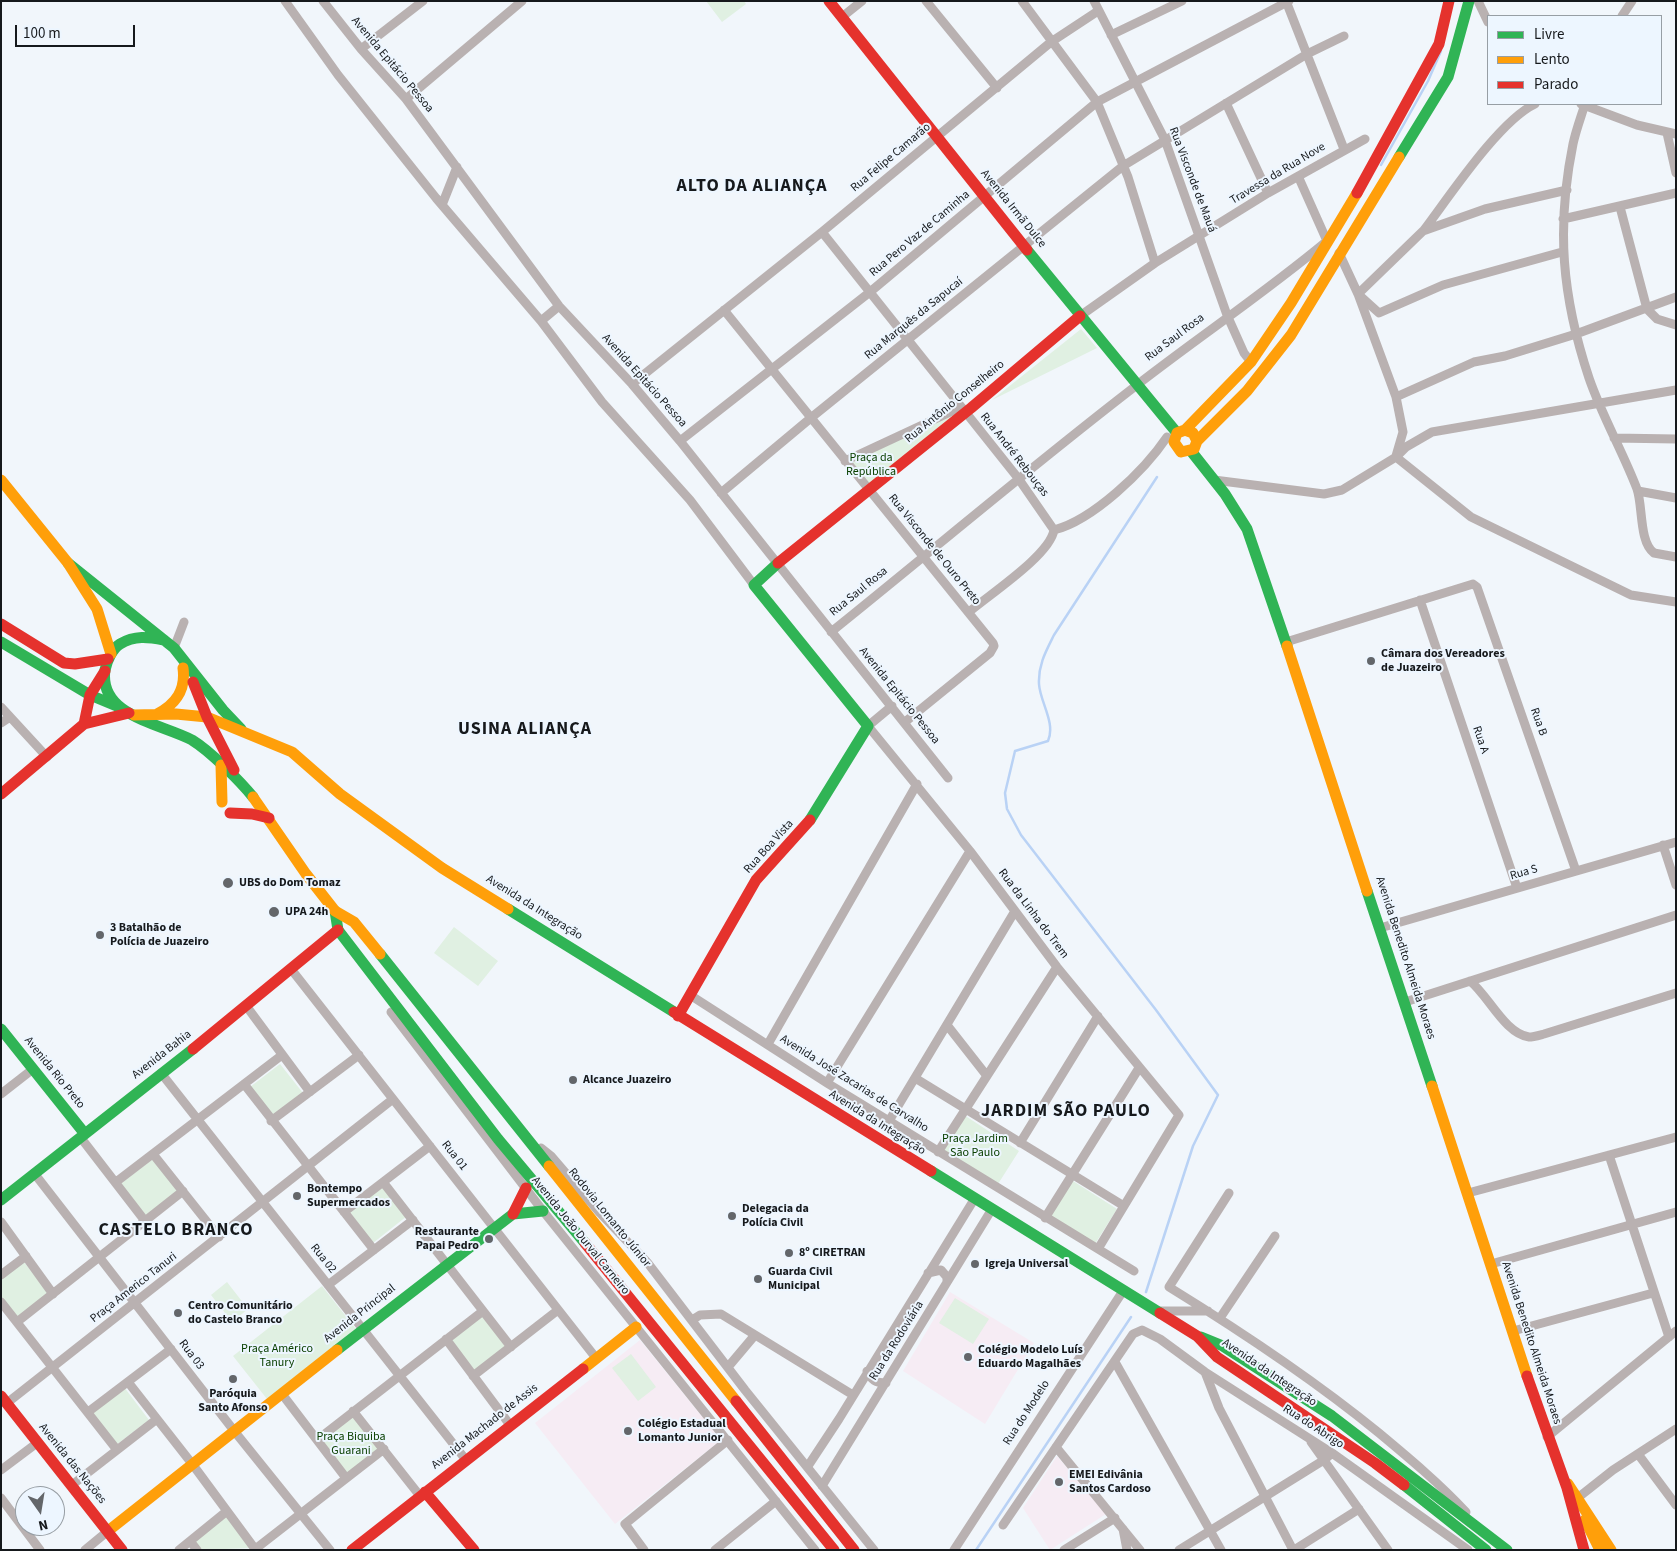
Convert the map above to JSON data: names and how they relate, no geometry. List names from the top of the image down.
{
  "streets": {
    "main road": [
      "Avenida Irmã Dulce",
      "Rua Saul Rosa",
      "Rua Antônio Conselheiro",
      "Rua Boa Vista",
      "Avenida da Integração",
      "Avenida Benedito Almeida Moraes",
      "Avenida Bahia",
      "Avenida Rio Preto",
      "Rodovia Lomanto Júnior",
      "Avenida Principal",
      "Avenida Machado de Assis",
      "Avenida das Nações"
    ],
    "street": [
      "Avenida Epitácio Pessoa",
      "Rua Felipe Camarão",
      "Travessa da Rua Nove",
      "Rua Visconde de Mauá",
      "Rua Pero Vaz de Caminha",
      "Rua Marquês da Sapucaí",
      "Rua André Rebouças",
      "Rua Visconde de Ouro Preto",
      "Rua B",
      "Rua A",
      "Rua S",
      "Rua da Linha do Trem",
      "Avenida José Zacarias de Carvalho",
      "Rua 01",
      "Avenida João Durval Carneiro",
      "Rua 02",
      "Praça Americo Tanuri",
      "Rua da Rodoviária",
      "Rua 03",
      "Rua do Modelo",
      "Rua do Abrigo"
    ]
  },
  "crossings": [
    ["Avenida Epitácio Pessoa", "Rua Felipe Camarão"],
    ["Avenida Epitácio Pessoa", "Rua Pero Vaz de Caminha"],
    ["Avenida Epitácio Pessoa", "Rua Marquês da Sapucaí"],
    ["Avenida Epitácio Pessoa", "Rua Saul Rosa"],
    ["Avenida Epitácio Pessoa", "Rua Antônio Conselheiro"],
    ["Avenida Epitácio Pessoa", "Rua Visconde de Ouro Preto"],
    ["Rua Felipe Camarão", "Rua Visconde de Mauá"],
    ["Rua Felipe Camarão", "Avenida Irmã Dulce"],
    ["Rua Felipe Camarão", "Rua André Rebouças"],
    ["Rua Felipe Camarão", "Rua Visconde de Ouro Preto"],
    ["Travessa da Rua Nove", "Rua Visconde de Mauá"],
    ["Travessa da Rua Nove", "Avenida Irmã Dulce"],
    ["Travessa da Rua Nove", "Rua Antônio Conselheiro"],
    ["Rua Visconde de Mauá", "Rua Pero Vaz de Caminha"],
    ["Rua Visconde de Mauá", "Rua Marquês da Sapucaí"],
    ["Rua Visconde de Mauá", "Rua Saul Rosa"],
    ["Avenida Irmã Dulce", "Rua Pero Vaz de Caminha"],
    ["Avenida Irmã Dulce", "Rua Marquês da Sapucaí"],
    ["Avenida Irmã Dulce", "Rua Saul Rosa"],
    ["Avenida Irmã Dulce", "Rua Antônio Conselheiro"],
    ["Avenida Irmã Dulce", "Avenida Benedito Almeida Moraes"],
    ["Rua Pero Vaz de Caminha", "Rua André Rebouças"],
    ["Rua Pero Vaz de Caminha", "Rua Visconde de Ouro Preto"],
    ["Rua Marquês da Sapucaí", "Rua André Rebouças"],
    ["Rua Marquês da Sapucaí", "Rua Visconde de Ouro Preto"],
    ["Rua Saul Rosa", "Rua André Rebouças"],
    ["Rua Saul Rosa", "Rua Visconde de Ouro Preto"],
    ["Rua Antônio Conselheiro", "Rua André Rebouças"],
    ["Rua Antônio Conselheiro", "Rua Visconde de Ouro Preto"],
    ["Rua B", "Rua A"],
    ["Rua B", "Rua S"],
    ["Rua A", "Rua S"],
    ["Rua Boa Vista", "Avenida da Integração"],
    ["Rua Boa Vista", "Rua da Linha do Trem"],
    ["Rua Boa Vista", "Avenida José Zacarias de Carvalho"],
    ["Rua S", "Avenida Benedito Almeida Moraes"],
    ["Avenida da Integração", "Rua da Rodoviária"],
    ["Avenida da Integração", "Rua do Modelo"],
    ["Avenida Bahia", "Avenida Rio Preto"],
    ["Avenida Bahia", "Rua 01"],
    ["Avenida Bahia", "Rodovia Lomanto Júnior"],
    ["Avenida Bahia", "Avenida João Durval Carneiro"],
    ["Avenida Bahia", "Rua 02"],
    ["Avenida Bahia", "Rua 03"],
    ["Rua 01", "Praça Americo Tanuri"],
    ["Rua 01", "Avenida Principal"],
    ["Rua 01", "Avenida Machado de Assis"],
    ["Rodovia Lomanto Júnior", "Avenida João Durval Carneiro"],
    ["Avenida João Durval Carneiro", "Avenida Machado de Assis"],
    ["Rua 02", "Praça Americo Tanuri"],
    ["Rua 02", "Avenida Principal"],
    ["Rua 02", "Avenida Machado de Assis"],
    ["Praça Americo Tanuri", "Rua 03"],
    ["Praça Americo Tanuri", "Avenida das Nações"],
    ["Avenida Principal", "Rua 03"],
    ["Avenida Principal", "Avenida das Nações"]
  ],
  "districts": [
    "ALTO DA ALIANÇA",
    "USINA ALIANÇA",
    "JARDIM SÃO PAULO",
    "CASTELO BRANCO"
  ],
  "parks": [
    "Praça da República",
    "Praça Jardim São Paulo",
    "Praça Américo Tanury",
    "Praça Biquiba Guarani"
  ],
  "places": [
    "Câmara dos Vereadores de Juazeiro",
    "UBS do Dom Tomaz",
    "UPA 24h",
    "3 Batalhão de Polícia de Juazeiro",
    "Alcance Juazeiro",
    "Bontempo Supermercados",
    "Delegacia da Polícia Civil",
    "Restaurante Papai Pedro",
    "8º CIRETRAN",
    "Igreja Universal",
    "Guarda Civil Municipal",
    "Centro Comunitário do Castelo Branco",
    "Colégio Modelo Luís Eduardo Magalhães",
    "Paróquia Santo Afonso",
    "Colégio Estadual Lomanto Junior",
    "EMEI Edivânia Santos Cardoso"
  ],
  "legend": ["Livre", "Lento", "Parado"],
  "scale_bar": "100 m",
  "north": "bottom"
}
